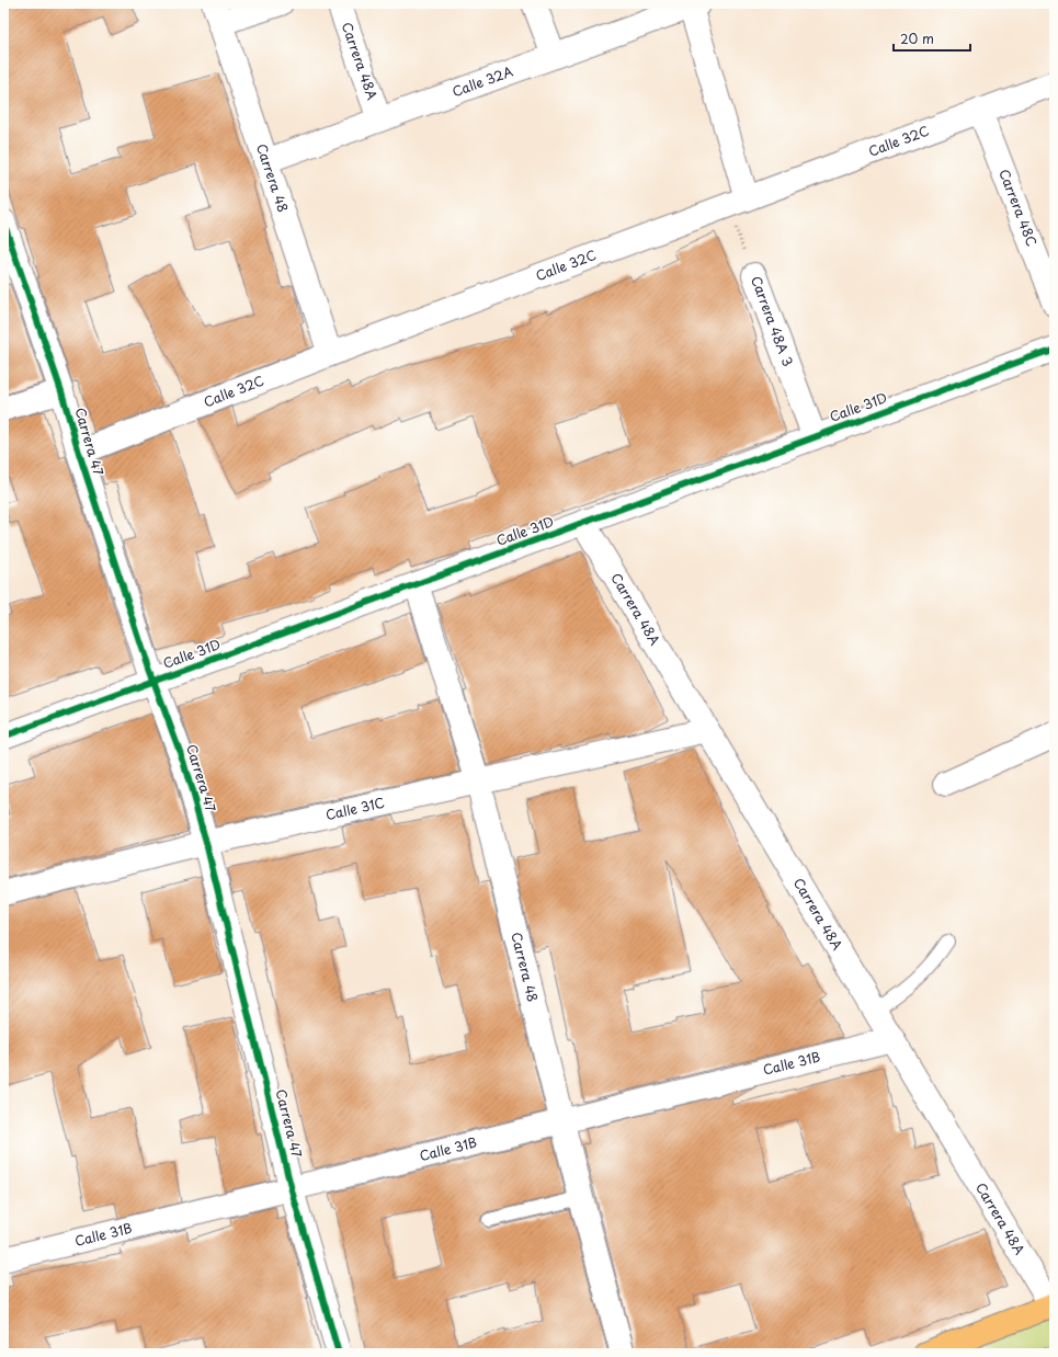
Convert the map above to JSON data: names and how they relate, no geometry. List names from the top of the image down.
{
  "streets": {
    "street": [
      "Carrera 48A",
      "Calle 32A",
      "Calle 32C",
      "Carrera 48",
      "Carrera 48C",
      "Carrera 48A 3",
      "Calle 31D",
      "Carrera 47",
      "Calle 31C",
      "Calle 31B"
    ]
  },
  "crossings": [
    ["Carrera 48A", "Calle 32A"],
    ["Carrera 48A", "Calle 31D"],
    ["Carrera 48A", "Calle 31C"],
    ["Carrera 48A", "Calle 31B"],
    ["Calle 32A", "Carrera 48"],
    ["Calle 32C", "Carrera 48"],
    ["Calle 32C", "Carrera 48C"],
    ["Calle 32C", "Carrera 48A 3"],
    ["Calle 32C", "Carrera 47"],
    ["Carrera 48", "Calle 31D"],
    ["Carrera 48", "Calle 31C"],
    ["Carrera 48", "Calle 31B"],
    ["Carrera 48A 3", "Calle 31D"],
    ["Calle 31D", "Carrera 47"],
    ["Carrera 47", "Calle 31C"],
    ["Carrera 47", "Calle 31B"]
  ],
  "scale_bar": "20 m"
}
